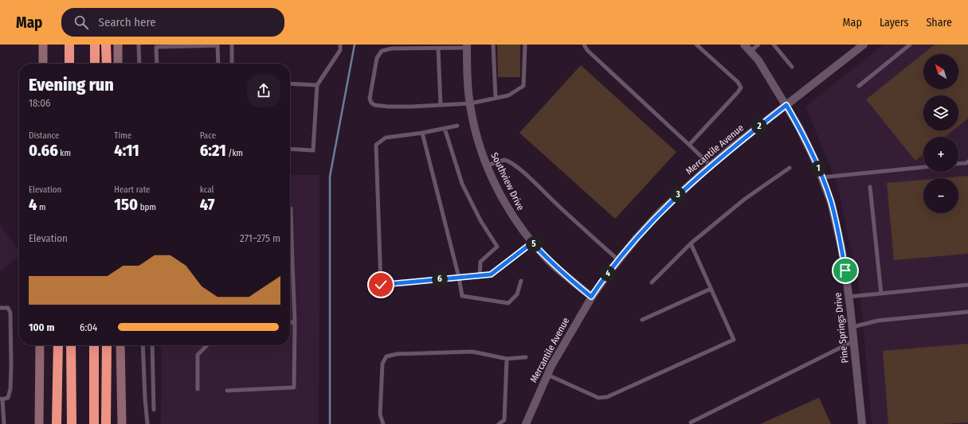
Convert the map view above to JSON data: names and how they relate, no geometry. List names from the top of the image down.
{
  "streets": {
    "street": ["Mercantile Avenue", "Southview Drive", "Pine Springs Drive"]
  },
  "crossings": [
    ["Mercantile Avenue", "Southview Drive"],
    ["Mercantile Avenue", "Pine Springs Drive"]
  ],
  "north": "top left",
  "page": {
    "header": "Map",
    "search": "Search here",
    "nav": ["Map", "Layers", "Share"],
    "map_buttons": ["+", "−"],
    "heading": ["Evening run", "18:06"],
    "stats": [
      ["Distance", "0.66 km"],
      ["Time", "4:11"],
      ["Pace", "6:21 /km"],
      ["Elevation", "4 m"],
      ["Heart rate", "150 bpm"],
      ["kcal", "47"]
    ],
    "pins": [
      "2",
      "1",
      "3",
      "5",
      "4",
      "6"
    ],
    "chart": ["Elevation", "271–275 m"],
    "list": [
      {
        "name": "100 m",
        "note": "6:04"
      }
    ]
  }
}
